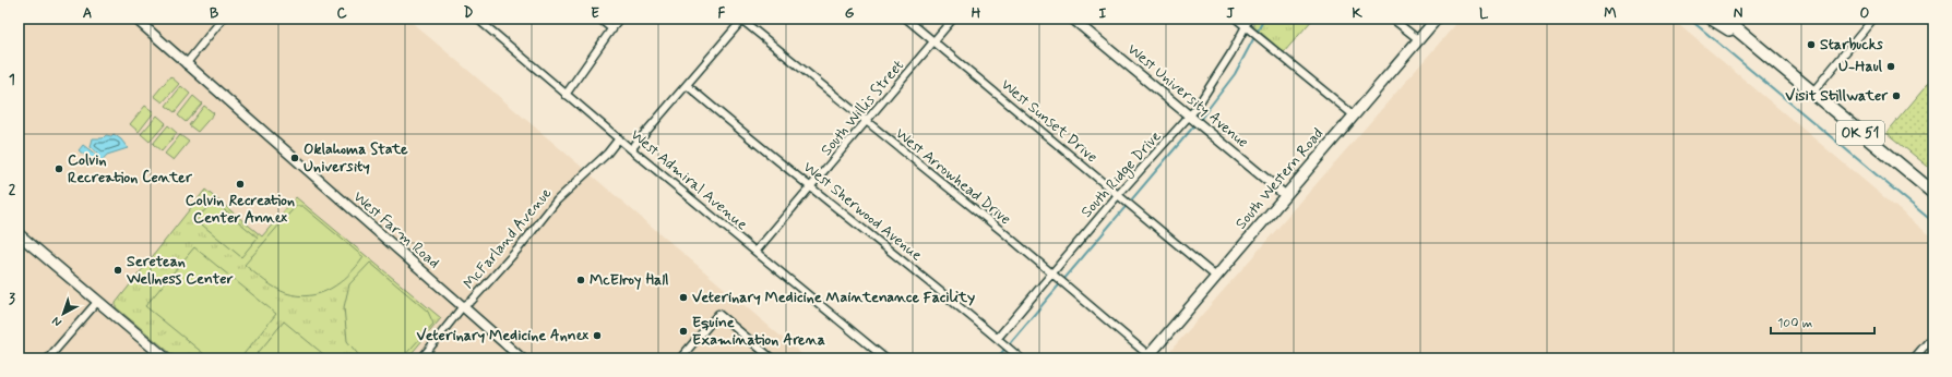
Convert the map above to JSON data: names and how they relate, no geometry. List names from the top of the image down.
{
  "streets": {
    "highway": ["OK 51"],
    "main road": ["South Western Road"],
    "street": [
      "West University Avenue",
      "South Willis Street",
      "West Sunset Drive",
      "South Ridge Drive",
      "West Arrowhead Drive",
      "West Admiral Avenue",
      "West Sherwood Avenue",
      "West Farm Road",
      "McFarland Avenue"
    ]
  },
  "crossings": [
    ["West University Avenue", "South Ridge Drive"],
    ["West University Avenue", "South Western Road"],
    ["South Willis Street", "West Sunset Drive"],
    ["South Willis Street", "West Arrowhead Drive"],
    ["South Willis Street", "West Admiral Avenue"],
    ["South Willis Street", "West Sherwood Avenue"],
    ["West Sunset Drive", "South Ridge Drive"],
    ["West Sunset Drive", "South Western Road"],
    ["South Ridge Drive", "West Arrowhead Drive"],
    ["South Ridge Drive", "West Sherwood Avenue"],
    ["West Arrowhead Drive", "South Western Road"],
    ["West Admiral Avenue", "McFarland Avenue"],
    ["West Farm Road", "McFarland Avenue"]
  ],
  "places": [
    "Starbucks",
    "U-Haul",
    "Visit Stillwater",
    "Oklahoma State University",
    "Colvin Recreation Center",
    "Colvin Recreation Center Annex",
    "Seretean Wellness Center",
    "McElroy Hall",
    "Veterinary Medicine Maintenance Facility",
    "Equine Examination Arena",
    "Veterinary Medicine Annex"
  ],
  "scale_bar": "100 m",
  "north": "bottom left",
  "grid": {
    "columns": [
      "A",
      "B",
      "C",
      "D",
      "E",
      "F",
      "G",
      "H",
      "I",
      "J",
      "K",
      "L",
      "M",
      "N",
      "O"
    ],
    "rows": ["1", "2", "3"]
  }
}
